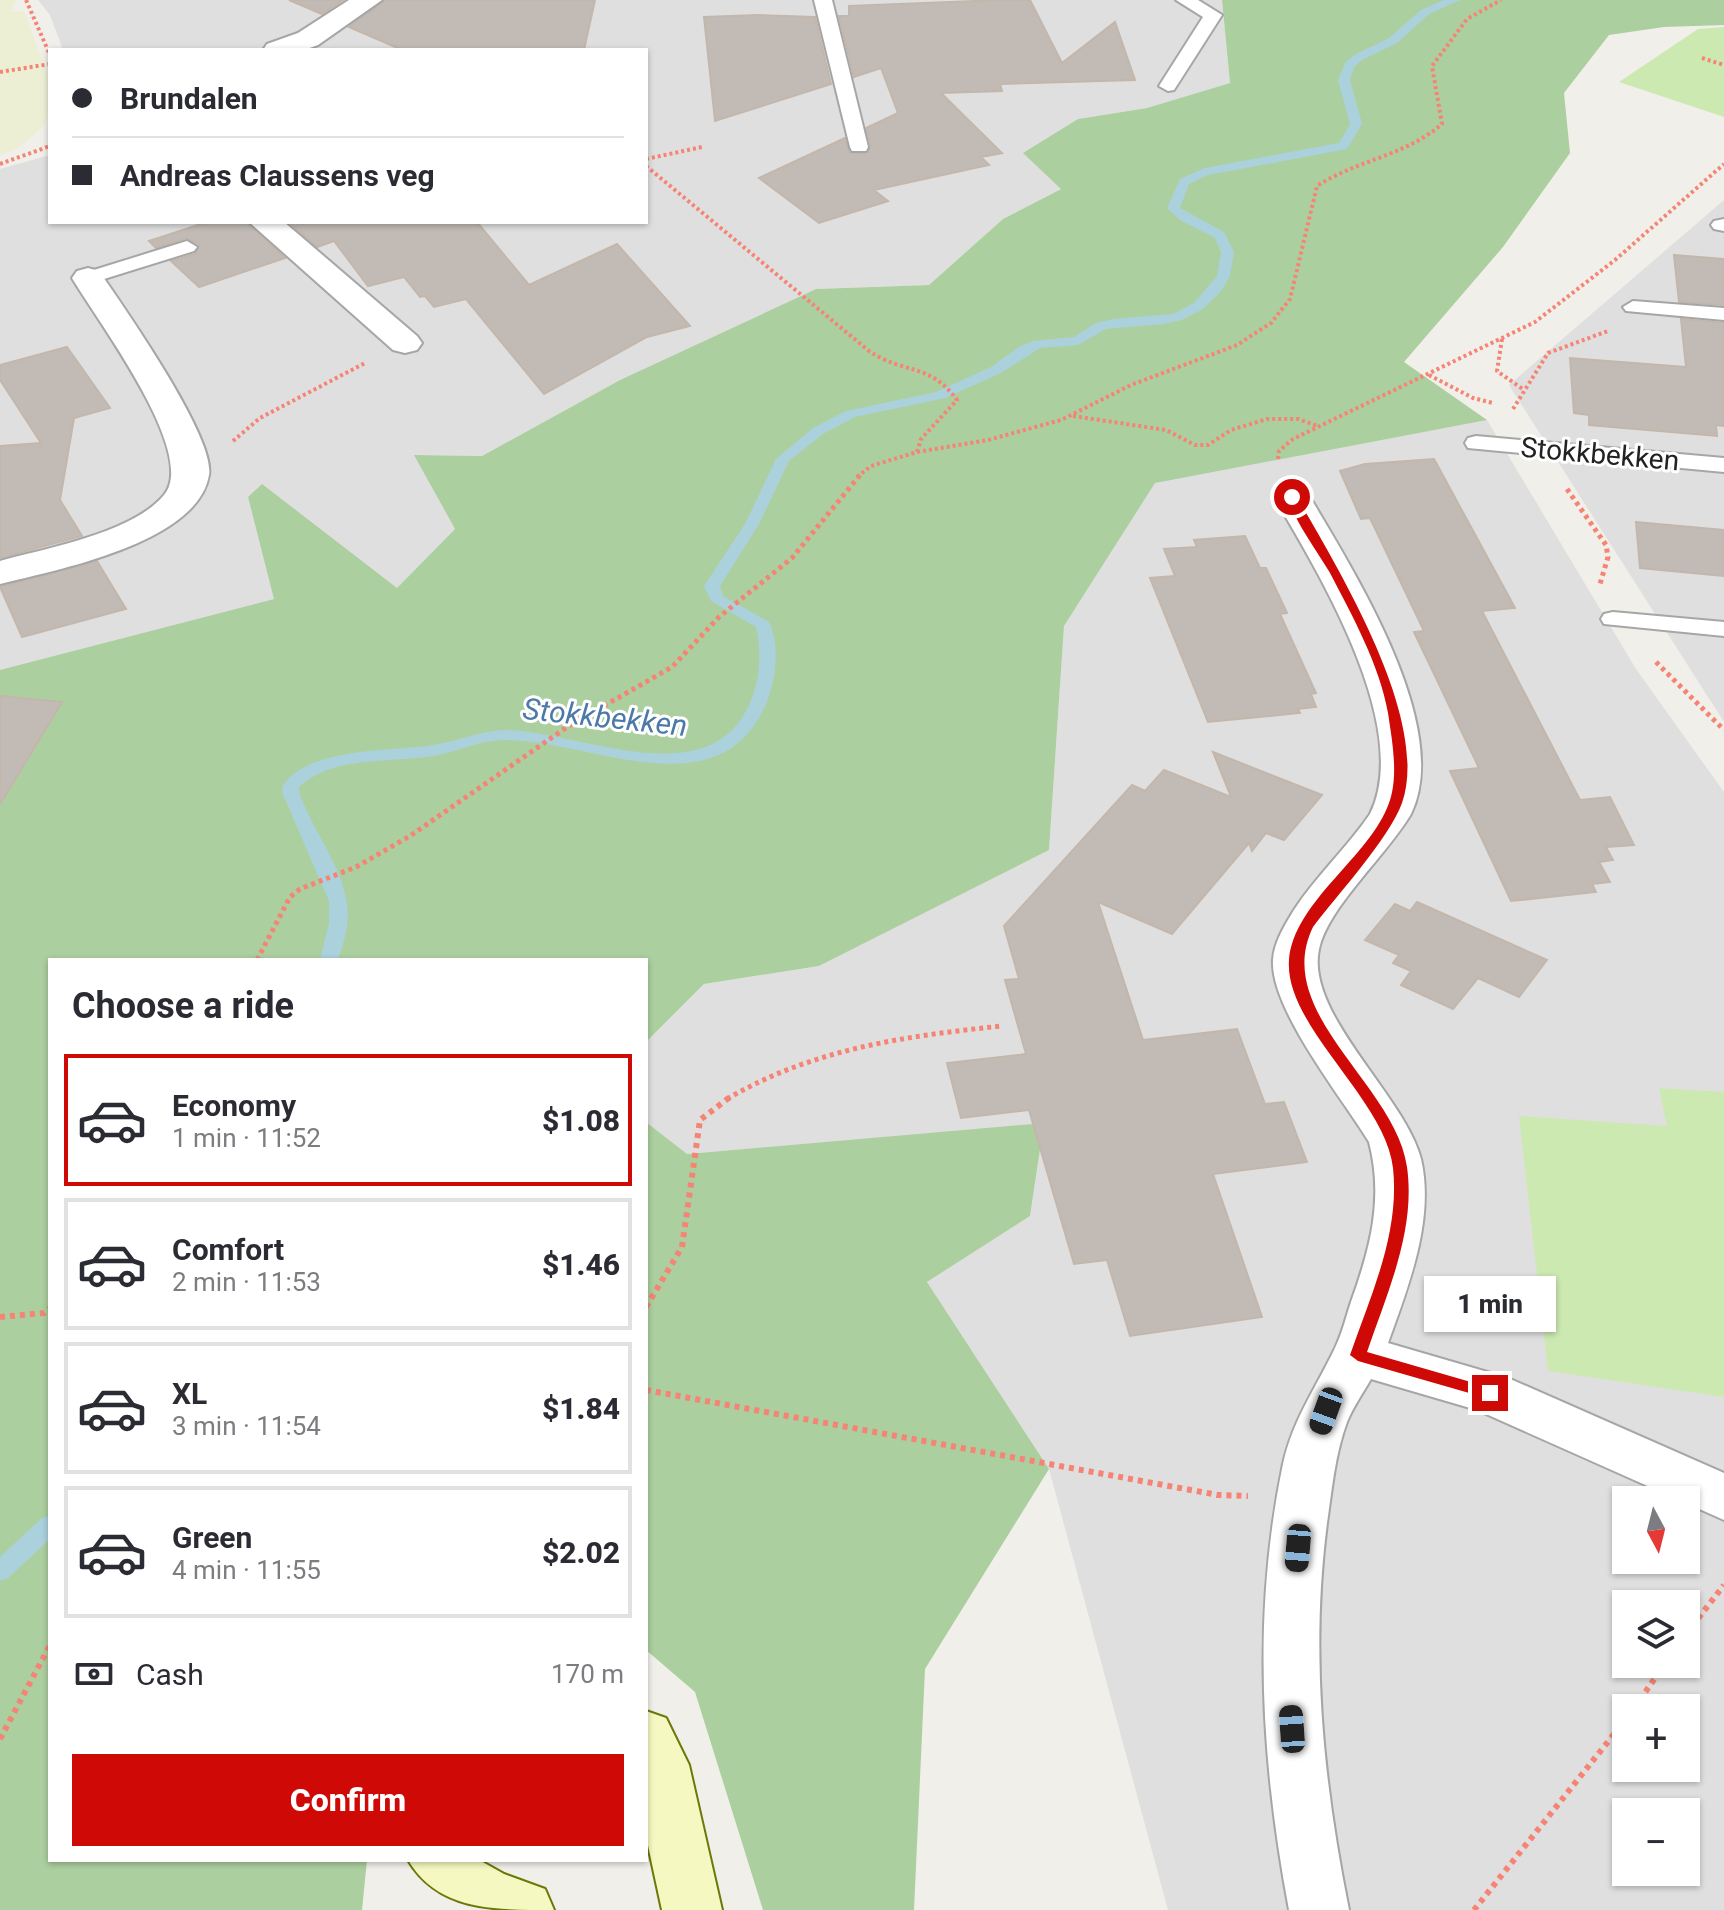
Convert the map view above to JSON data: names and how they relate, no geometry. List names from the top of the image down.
{
  "streets": {
    "lane": ["Stokkbekken"]
  },
  "water": ["Stokkbekken"],
  "north": "bottom",
  "page": {
    "banner": ["Brundalen", "Andreas Claussens veg"],
    "heading": "Choose a ride",
    "list": [
      {
        "name": "Economy",
        "note": "1 min · 11:52",
        "value": "$1.08"
      },
      {
        "name": "Comfort",
        "note": "2 min · 11:53",
        "value": "$1.46"
      },
      {
        "name": "XL",
        "note": "3 min · 11:54",
        "value": "$1.84"
      },
      {
        "name": "Green",
        "note": "4 min · 11:55",
        "value": "$2.02"
      }
    ],
    "bubble": "1 min",
    "map_buttons": ["+", "−"],
    "pay": ["Cash", "170 m"],
    "buttons": "Confirm"
  }
}
